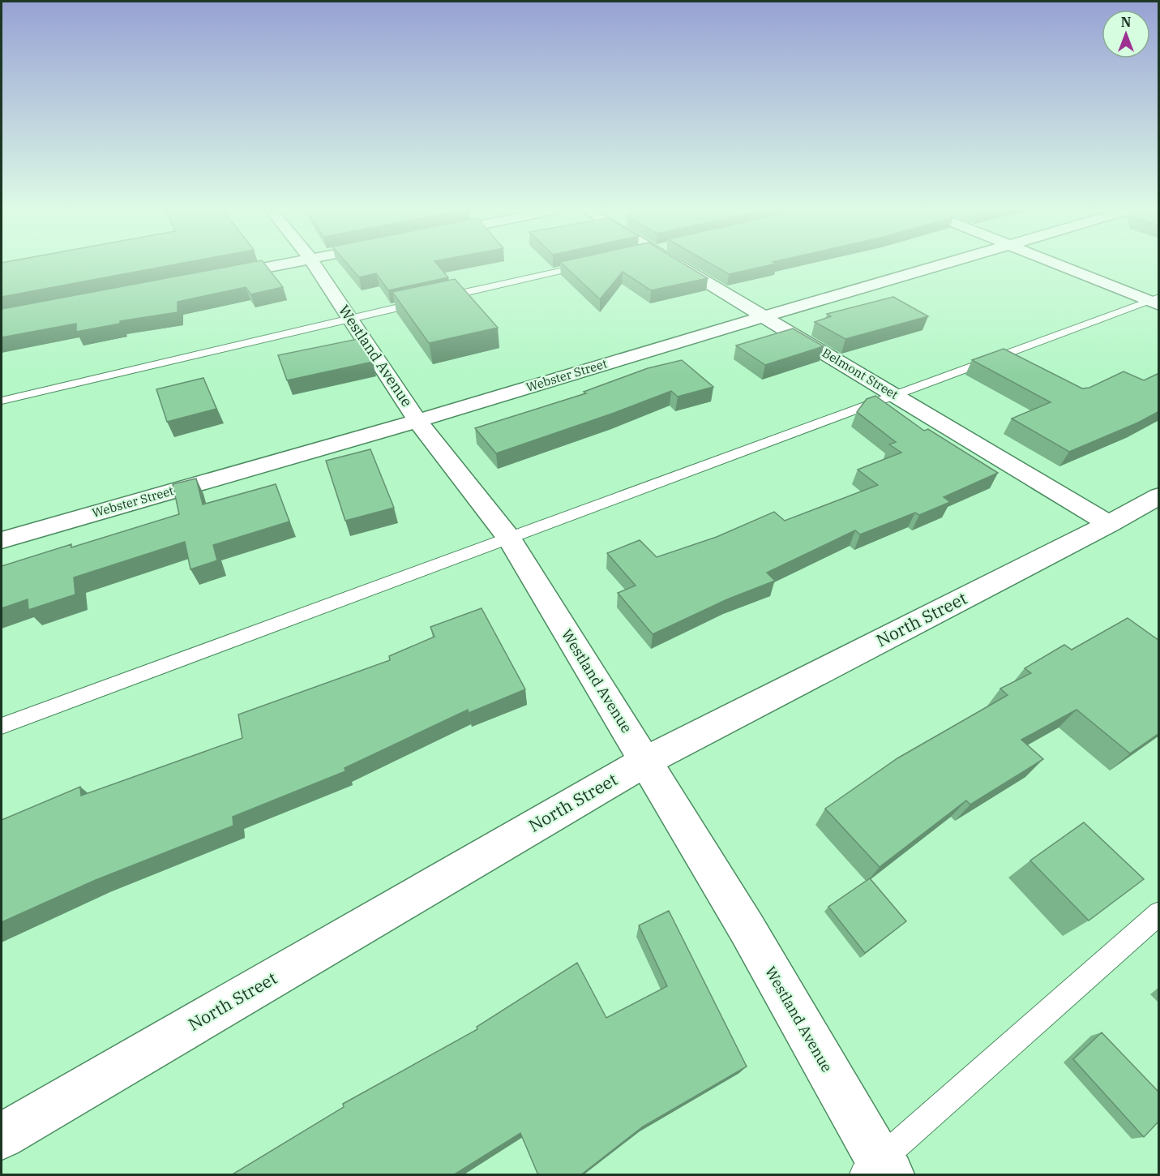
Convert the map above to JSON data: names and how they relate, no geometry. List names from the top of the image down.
{
  "streets": {
    "street": [
      "Westland Avenue",
      "Belmont Street",
      "Webster Street",
      "North Street"
    ]
  },
  "crossings": [
    ["Westland Avenue", "Webster Street"],
    ["Westland Avenue", "North Street"],
    ["Belmont Street", "Webster Street"],
    ["Belmont Street", "North Street"]
  ],
  "north": "top"
}
